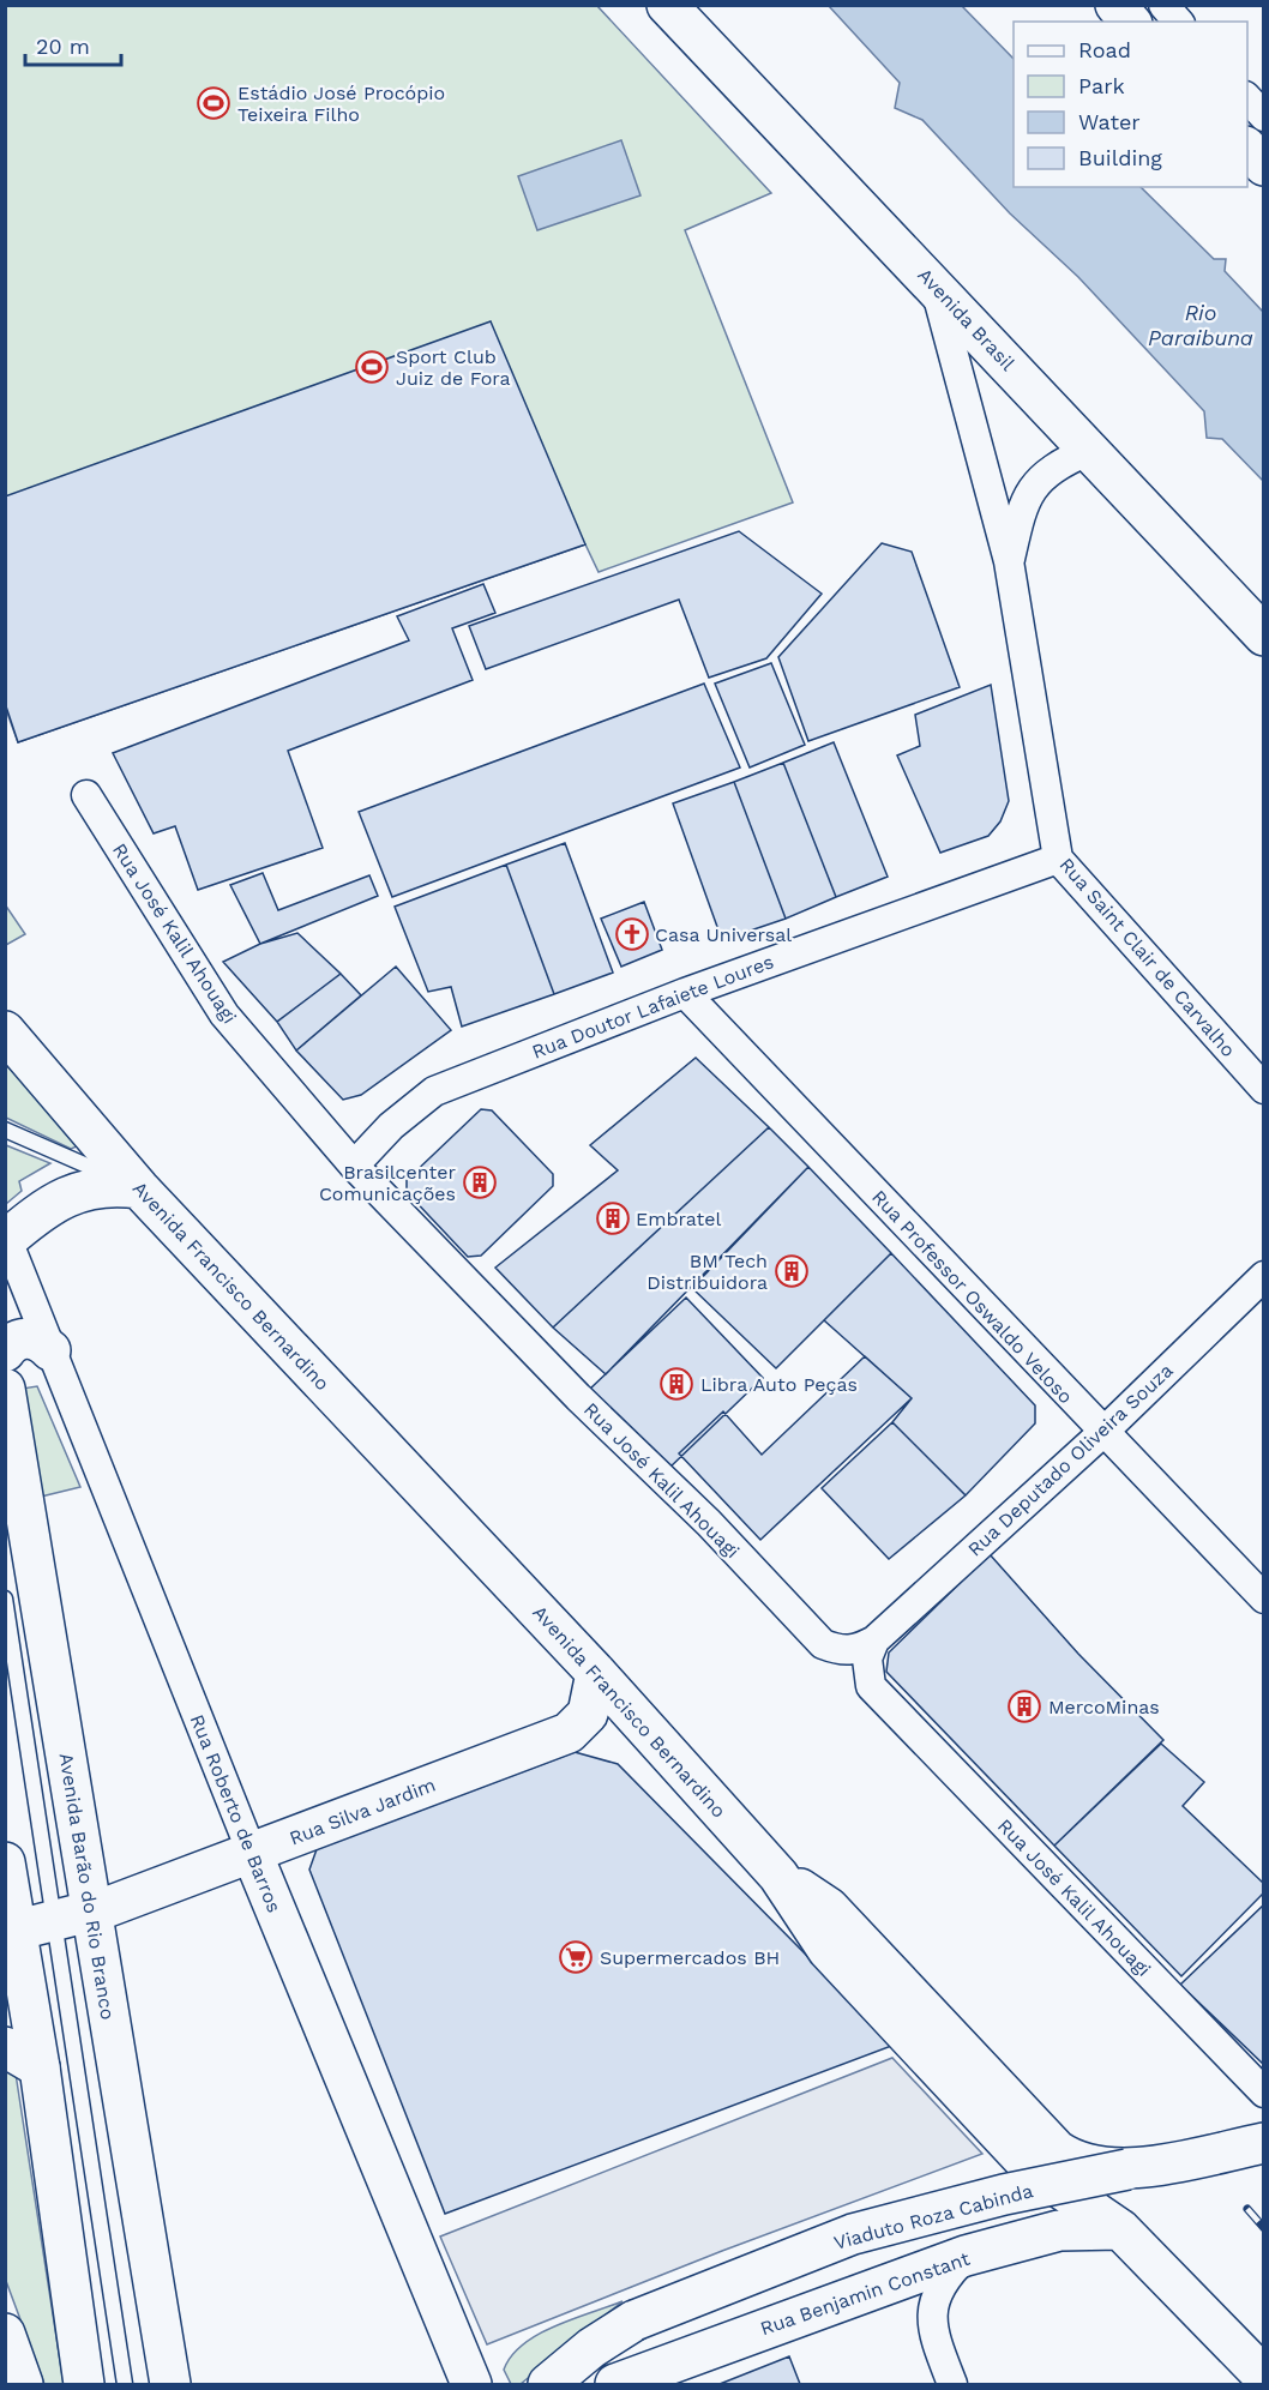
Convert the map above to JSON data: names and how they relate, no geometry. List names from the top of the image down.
{
  "streets": {
    "main road": [
      "Avenida Brasil",
      "Avenida Francisco Bernardino",
      "Rua Silva Jardim",
      "Rua Roberto de Barros",
      "Avenida Barão do Rio Branco",
      "Viaduto Roza Cabinda",
      "Rua Benjamin Constant"
    ],
    "street": [
      "Rua José Kalil Ahouagi",
      "Rua Saint Clair de Carvalho",
      "Rua Doutor Lafaiete Loures",
      "Rua Professor Oswaldo Veloso",
      "Rua Deputado Oliveira Souza"
    ]
  },
  "crossings": [
    ["Avenida Brasil", "Rua Saint Clair de Carvalho"],
    ["Rua José Kalil Ahouagi", "Rua Doutor Lafaiete Loures"],
    ["Rua José Kalil Ahouagi", "Rua Deputado Oliveira Souza"],
    ["Rua Saint Clair de Carvalho", "Rua Doutor Lafaiete Loures"],
    ["Rua Doutor Lafaiete Loures", "Rua Professor Oswaldo Veloso"],
    ["Avenida Francisco Bernardino", "Rua Silva Jardim"],
    ["Avenida Francisco Bernardino", "Rua Benjamin Constant"],
    ["Rua Professor Oswaldo Veloso", "Rua Deputado Oliveira Souza"],
    ["Rua Silva Jardim", "Rua Roberto de Barros"],
    ["Rua Silva Jardim", "Avenida Barão do Rio Branco"]
  ],
  "water": ["Rio Paraibuna"],
  "places": {
    "sports": ["Estádio José Procópio Teixeira Filho", "Sport Club Juiz de Fora"],
    "church": ["Casa Universal"],
    "building": [
      "Brasilcenter Comunicações",
      "Embratel",
      "BM Tech Distribuidora",
      "Libra Auto Peças",
      "MercoMinas"
    ],
    "supermarket": ["Supermercados BH"]
  },
  "legend": [
    "Road",
    "Park",
    "Water",
    "Building"
  ],
  "scale_bar": "20 m"
}
